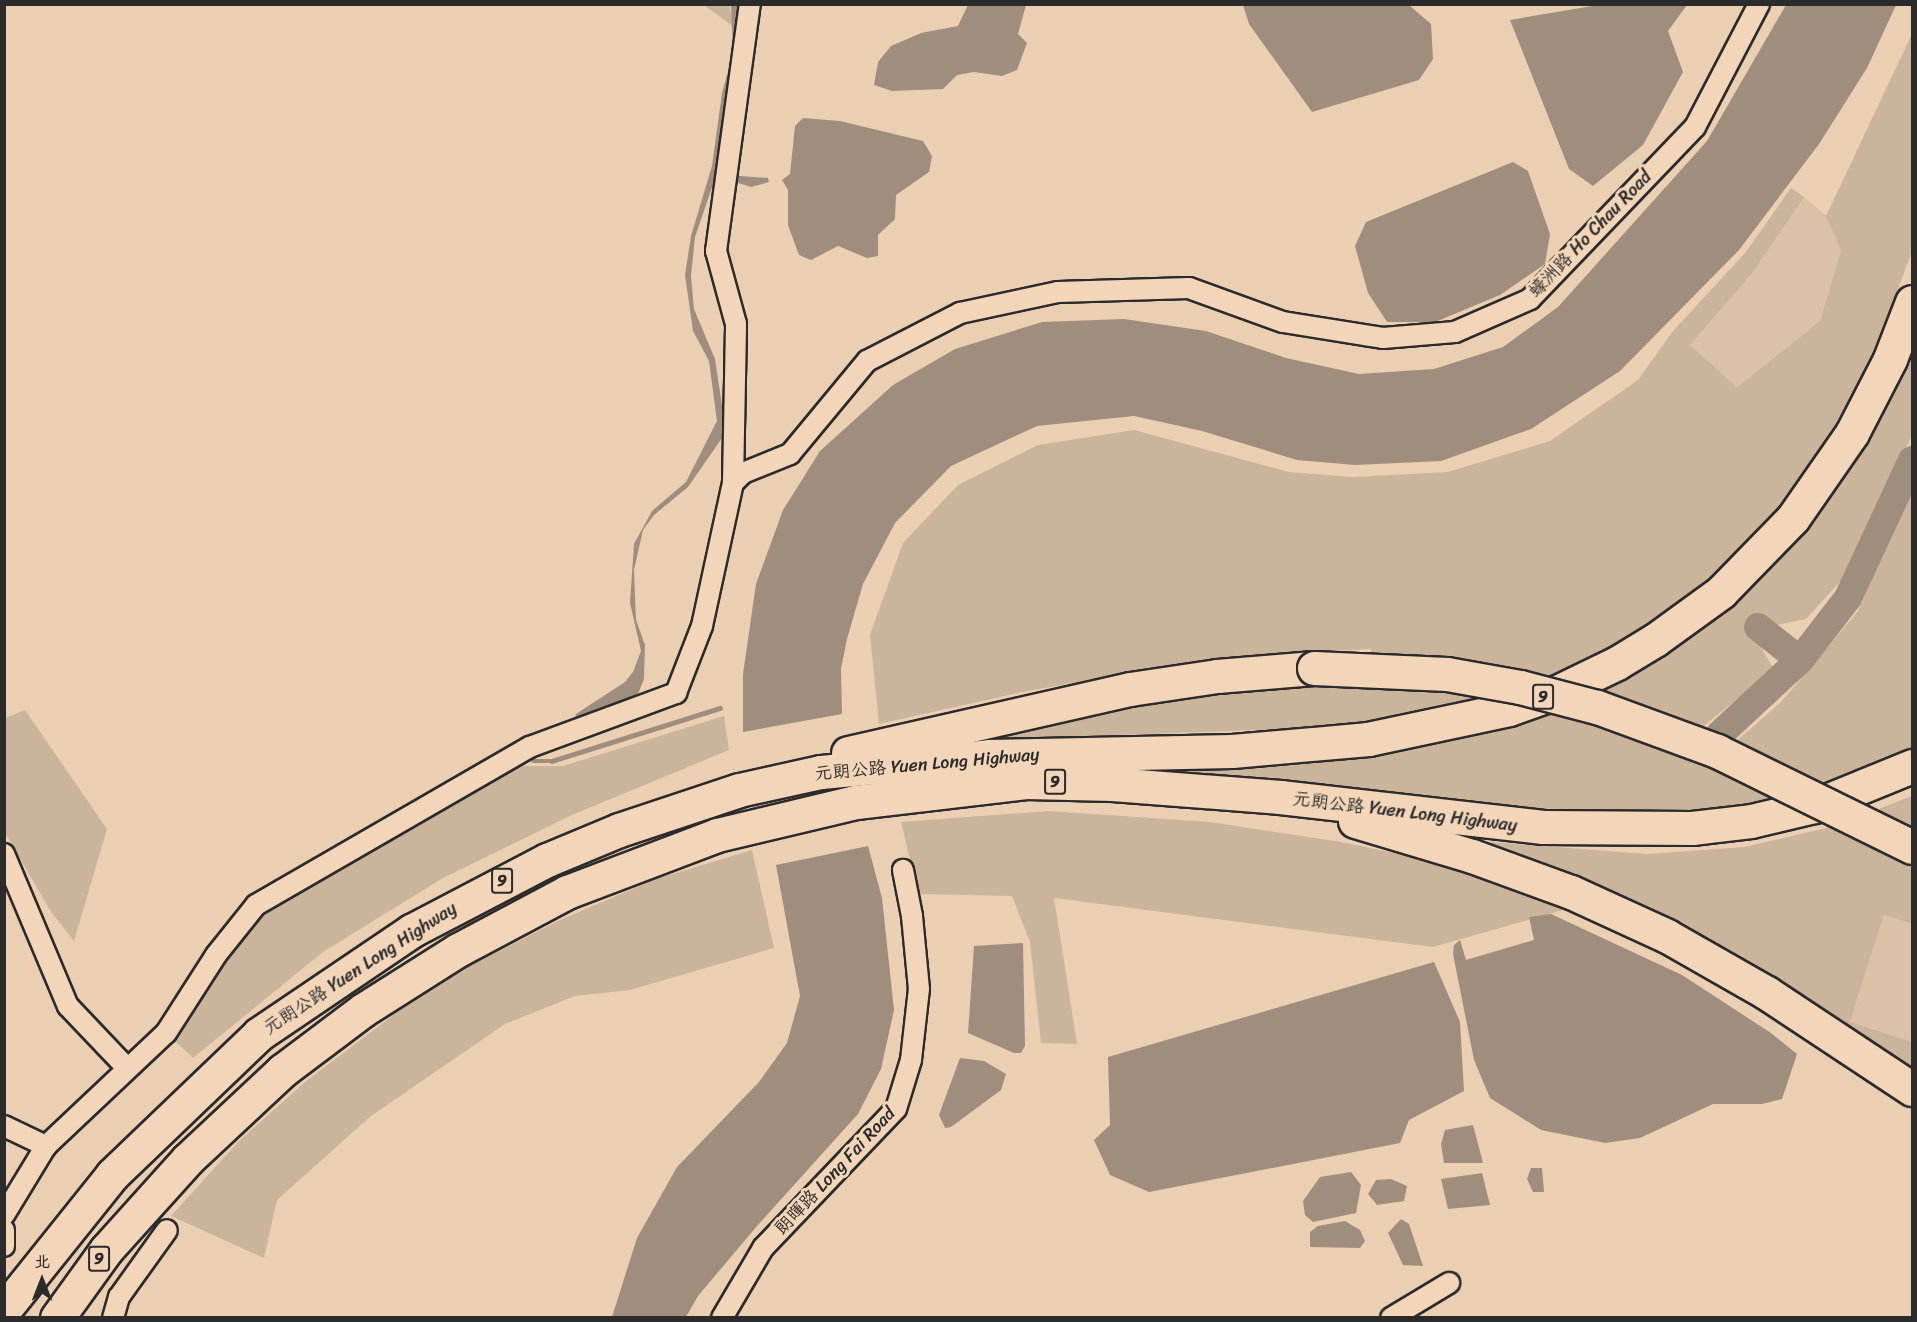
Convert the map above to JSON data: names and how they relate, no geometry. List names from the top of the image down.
{
  "streets": {
    "highway": ["9", "元朗公路 Yuen Long Highway"],
    "street": ["蠔洲路 Ho Chau Road", "朗暉路 Long Fai Road"]
  },
  "north": "top"
}
